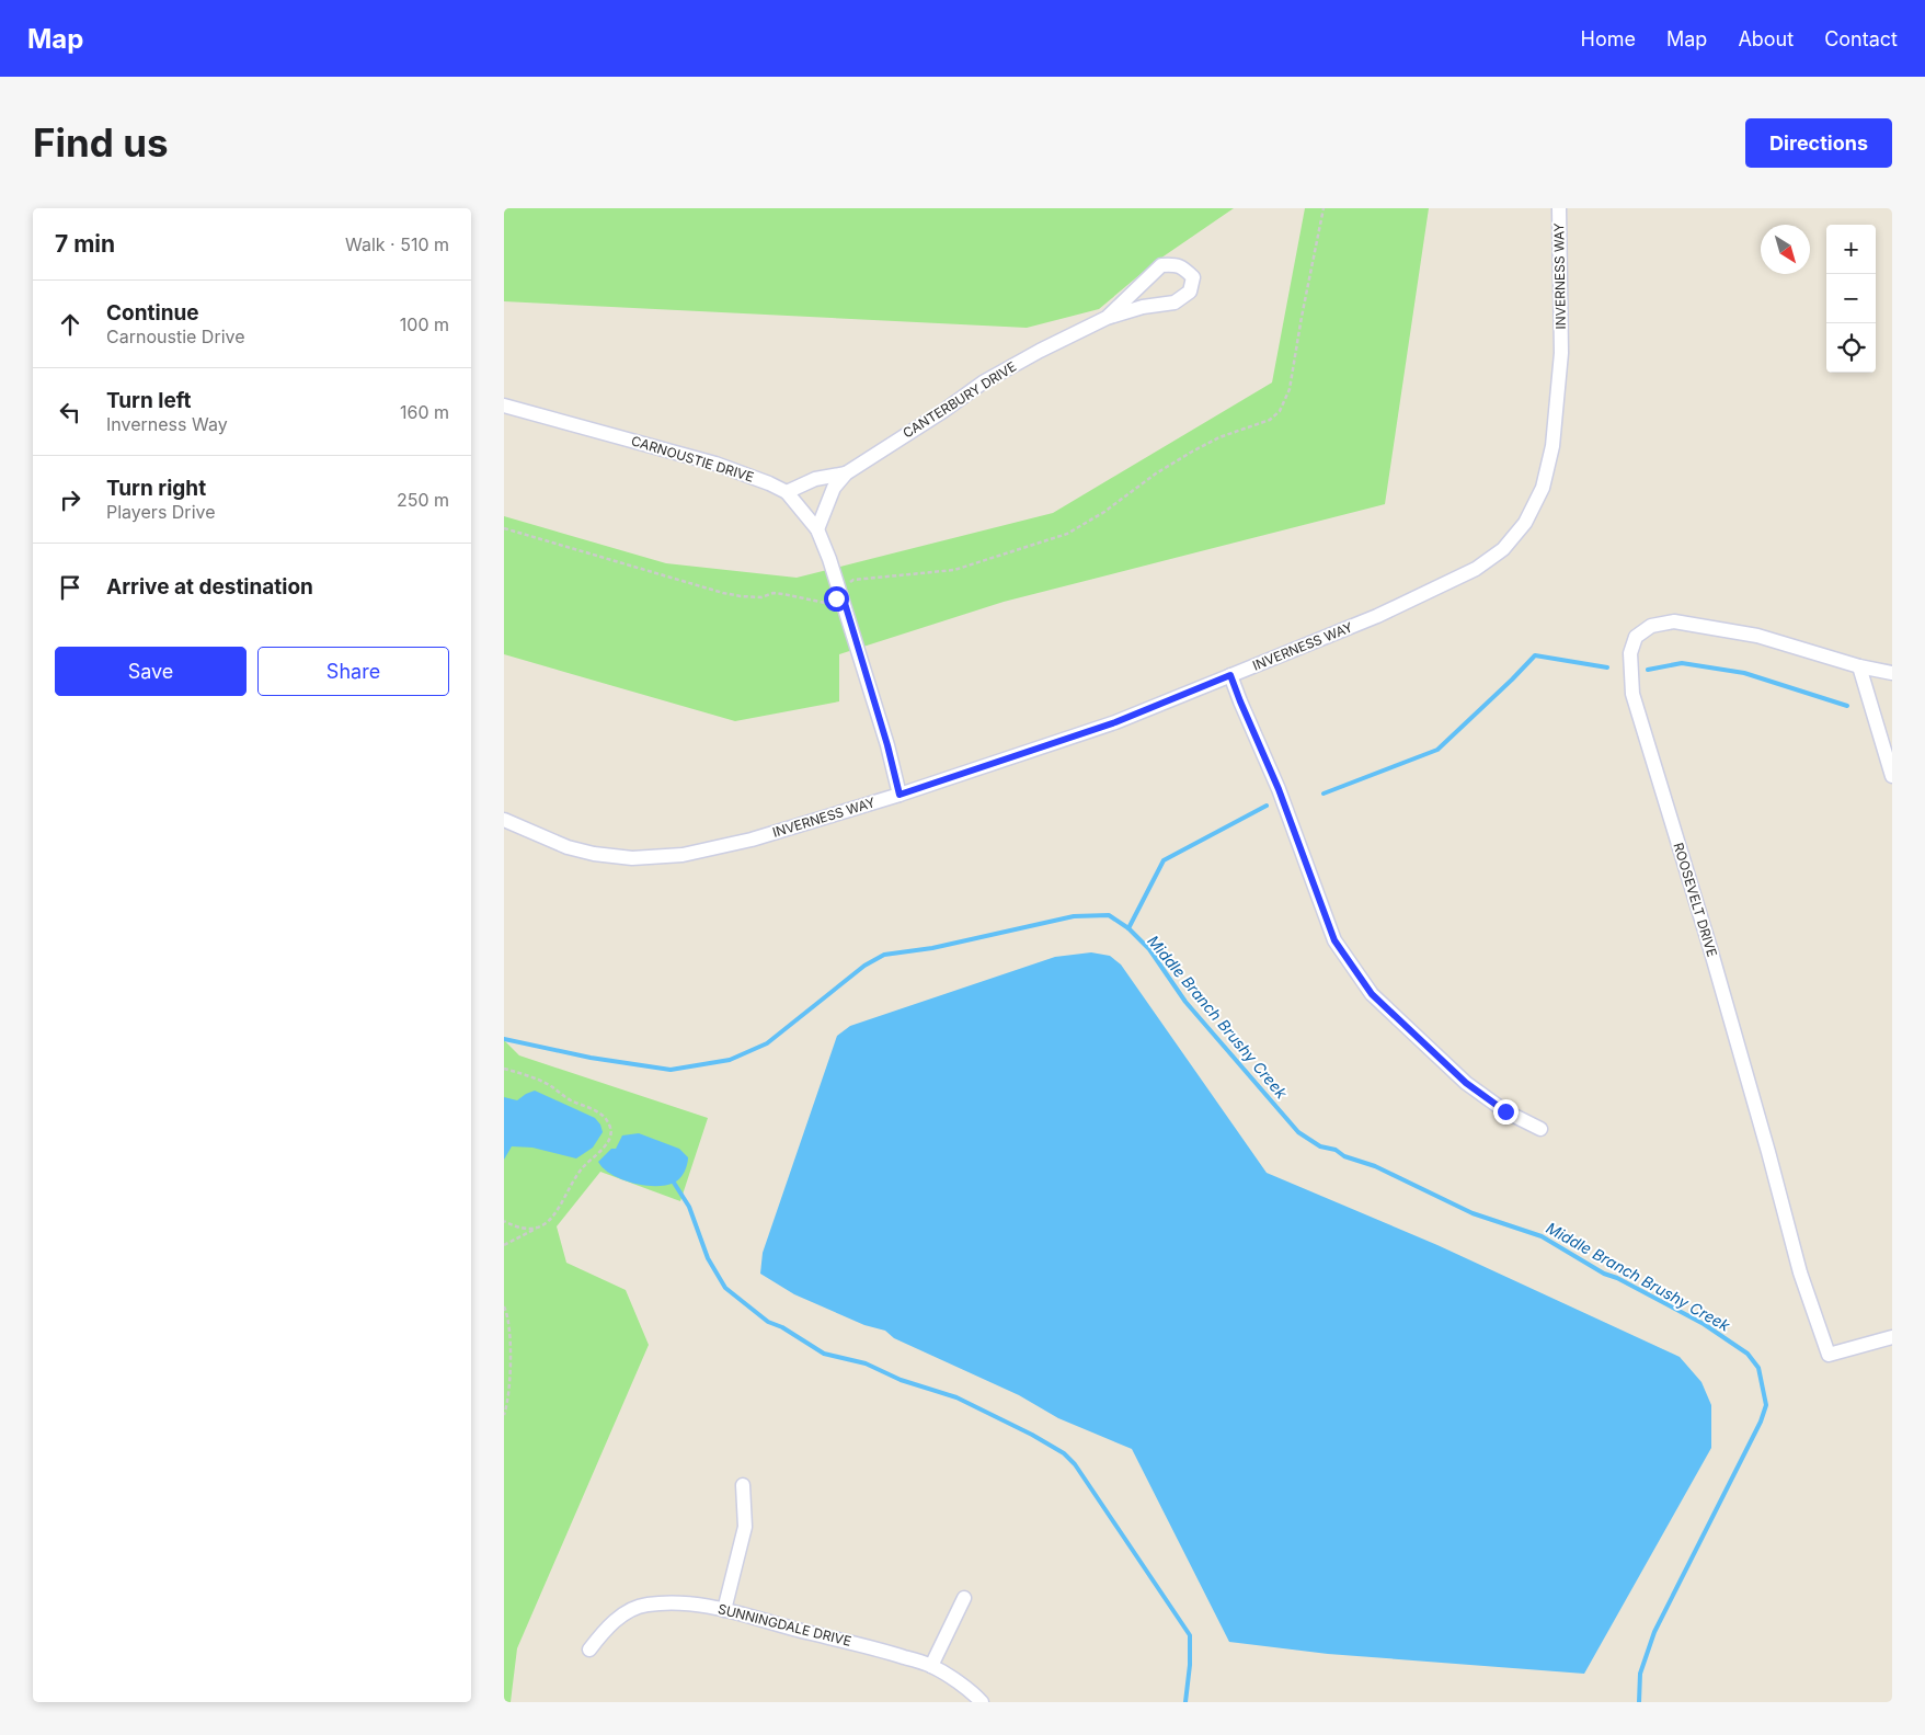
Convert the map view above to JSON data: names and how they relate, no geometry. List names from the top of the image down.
{
  "streets": {
    "street": [
      "INVERNESS WAY",
      "CANTERBURY DRIVE",
      "CARNOUSTIE DRIVE",
      "ROOSEVELT DRIVE",
      "SUNNINGDALE DRIVE"
    ]
  },
  "crossings": [
    ["INVERNESS WAY", "CARNOUSTIE DRIVE"],
    ["CANTERBURY DRIVE", "CARNOUSTIE DRIVE"]
  ],
  "water": ["Middle Branch Brushy Creek"],
  "north": "bottom right",
  "page": {
    "header": "Map",
    "nav": [
      "Home",
      "Map",
      "About",
      "Contact"
    ],
    "buttons": [
      "Directions",
      ["Save", "Share"]
    ],
    "title": "Find us",
    "heading": ["7 min", "Walk · 510 m"],
    "map_buttons": ["+", "−"],
    "list": [
      ["Continue", "Carnoustie Drive", "100 m"],
      ["Turn left", "Inverness Way", "160 m"],
      ["Turn right", "Players Drive", "250 m"],
      "Arrive at destination"
    ]
  }
}
